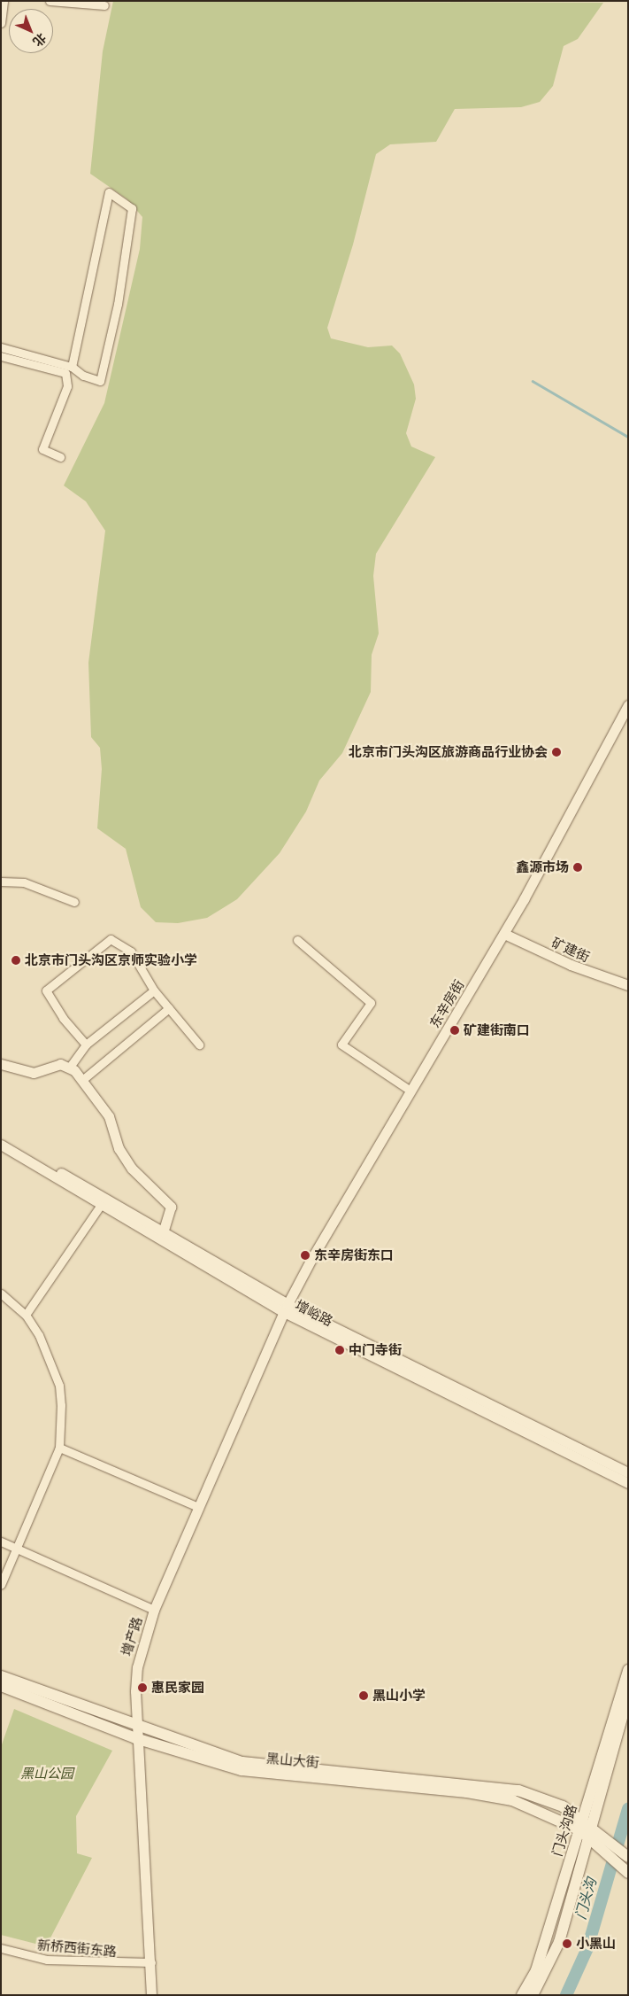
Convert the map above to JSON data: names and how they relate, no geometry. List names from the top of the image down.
{
  "streets": {
    "main road": ["黑山大街", "门头沟路"],
    "street": [
      "矿建街",
      "东辛房街",
      "增峪路",
      "增产路",
      "新桥西街东路"
    ]
  },
  "crossings": [
    ["矿建街", "东辛房街"],
    ["东辛房街", "增峪路"],
    ["东辛房街", "增产路"],
    ["增峪路", "增产路"],
    ["增产路", "黑山大街"],
    ["增产路", "新桥西街东路"],
    ["黑山大街", "门头沟路"]
  ],
  "water": ["门头沟"],
  "parks": ["黑山公园"],
  "places": [
    "北京市门头沟区旅游商品行业协会",
    "鑫源市场",
    "北京市门头沟区京师实验小学",
    "矿建街南口",
    "东辛房街东口",
    "中门寺街",
    "惠民家园",
    "黑山小学",
    "小黑山"
  ],
  "north": "bottom right"
}
